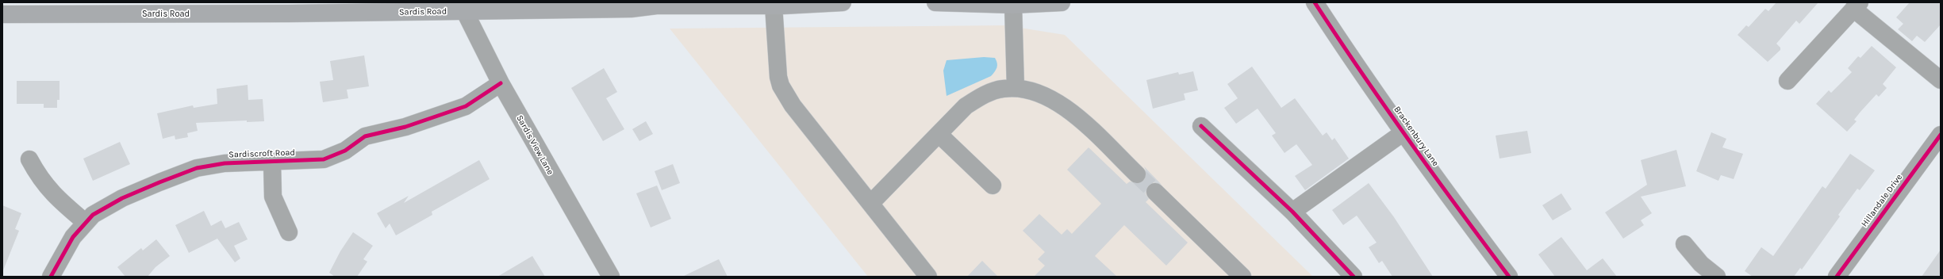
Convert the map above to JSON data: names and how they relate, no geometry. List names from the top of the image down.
{
  "streets": {
    "main road": ["Sardis Road"],
    "street": [
      "Brackenbury Lane",
      "Sardis View Lane",
      "Sardiscroft Road",
      "Hillandale Drive"
    ]
  },
  "crossings": [
    ["Sardis Road", "Sardis View Lane"],
    ["Sardis View Lane", "Sardiscroft Road"]
  ]
}
